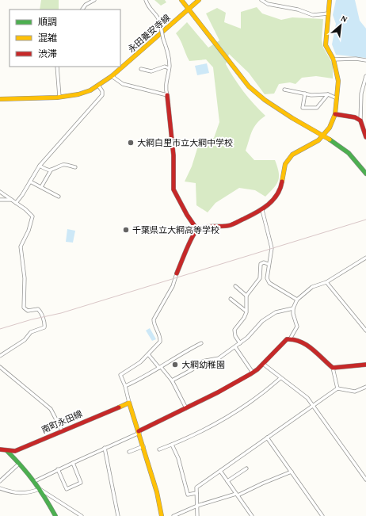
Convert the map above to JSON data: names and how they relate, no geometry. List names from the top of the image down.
{
  "streets": {
    "street": ["永田養安寺線", "南町永田線"]
  },
  "places": ["大網白里市立大網中学校", "千葉県立大網高等学校", "大網幼稚園"],
  "legend": ["順調", "混雑", "渋滞"],
  "north": "top right"
}
